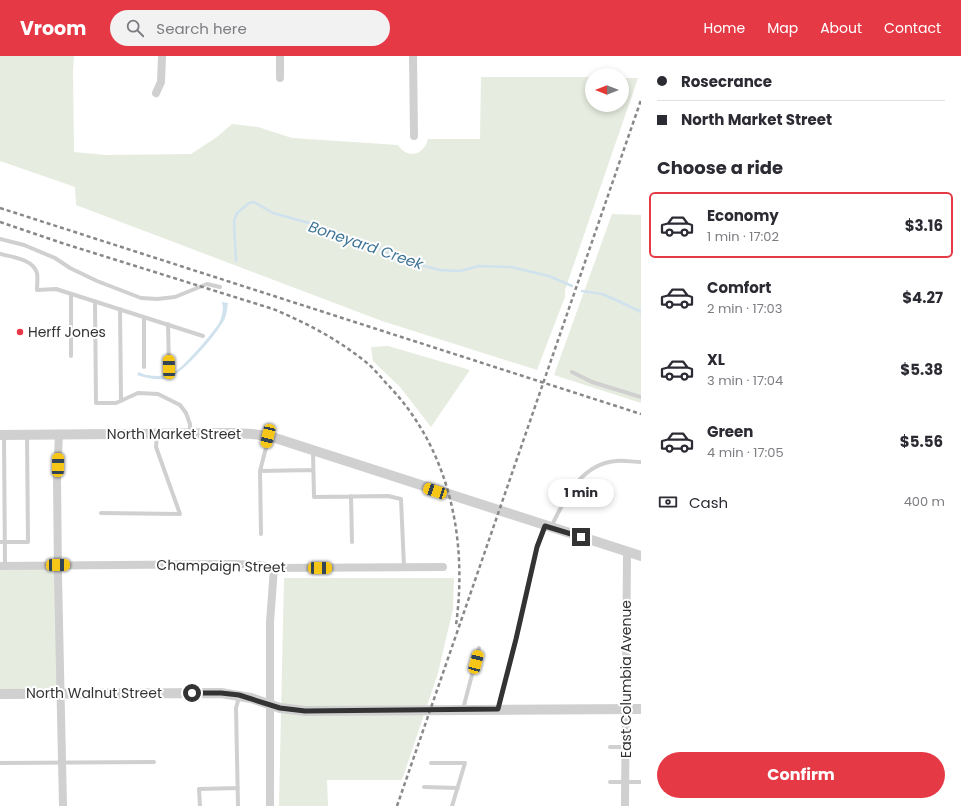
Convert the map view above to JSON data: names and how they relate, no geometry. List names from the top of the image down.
{
  "streets": {
    "street": [
      "North Market Street",
      "Champaign Street",
      "East Columbia Avenue",
      "North Walnut Street"
    ]
  },
  "crossings": [
    ["North Market Street", "East Columbia Avenue"],
    ["East Columbia Avenue", "North Walnut Street"]
  ],
  "water": ["Boneyard Creek"],
  "places": ["Herff Jones"],
  "north": "left",
  "page": {
    "header": "Vroom",
    "search": "Search here",
    "nav": [
      "Home",
      "Map",
      "About",
      "Contact"
    ],
    "banner": ["Rosecrance", "North Market Street"],
    "heading": "Choose a ride",
    "list": [
      {
        "name": "Economy",
        "note": "1 min · 17:02",
        "value": "$3.16"
      },
      {
        "name": "Comfort",
        "note": "2 min · 17:03",
        "value": "$4.27"
      },
      {
        "name": "XL",
        "note": "3 min · 17:04",
        "value": "$5.38"
      },
      {
        "name": "Green",
        "note": "4 min · 17:05",
        "value": "$5.56"
      }
    ],
    "bubble": "1 min",
    "pay": ["Cash", "400 m"],
    "buttons": "Confirm"
  }
}
